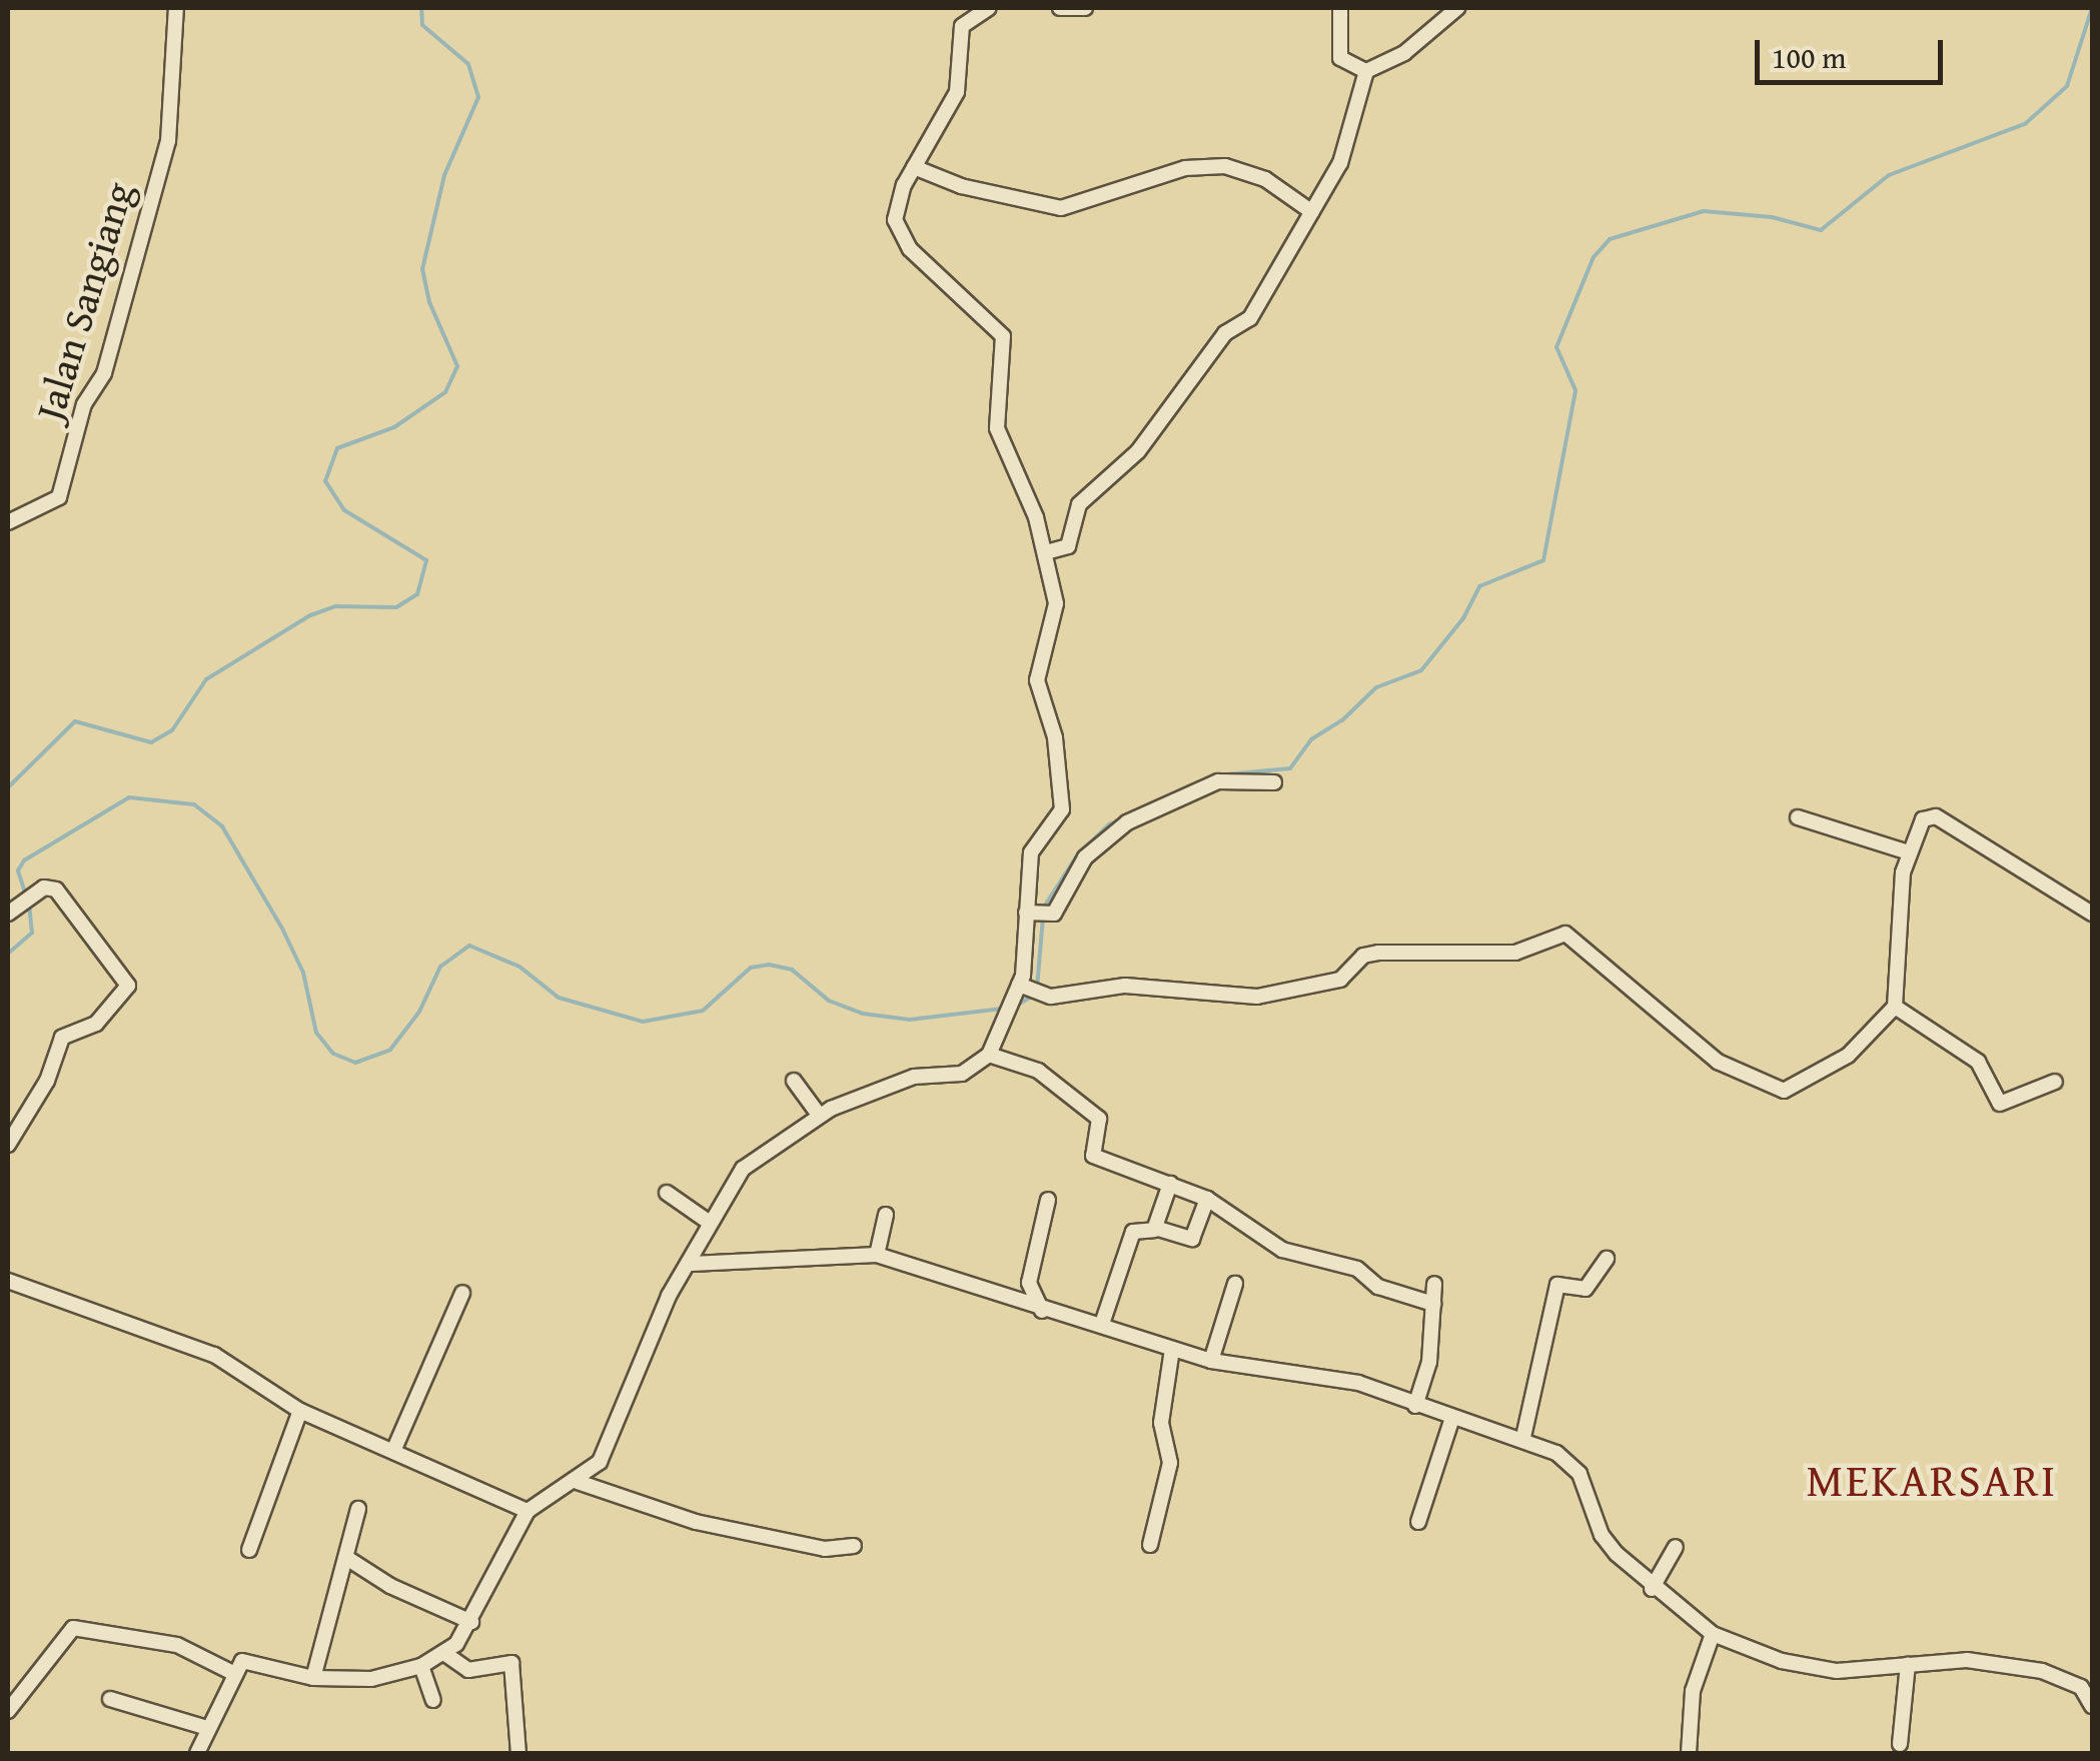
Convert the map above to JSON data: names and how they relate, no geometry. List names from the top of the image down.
{
  "streets": {
    "street": ["Jalan Sangiang"]
  },
  "districts": ["MEKARSARI"],
  "scale_bar": "100 m"
}
